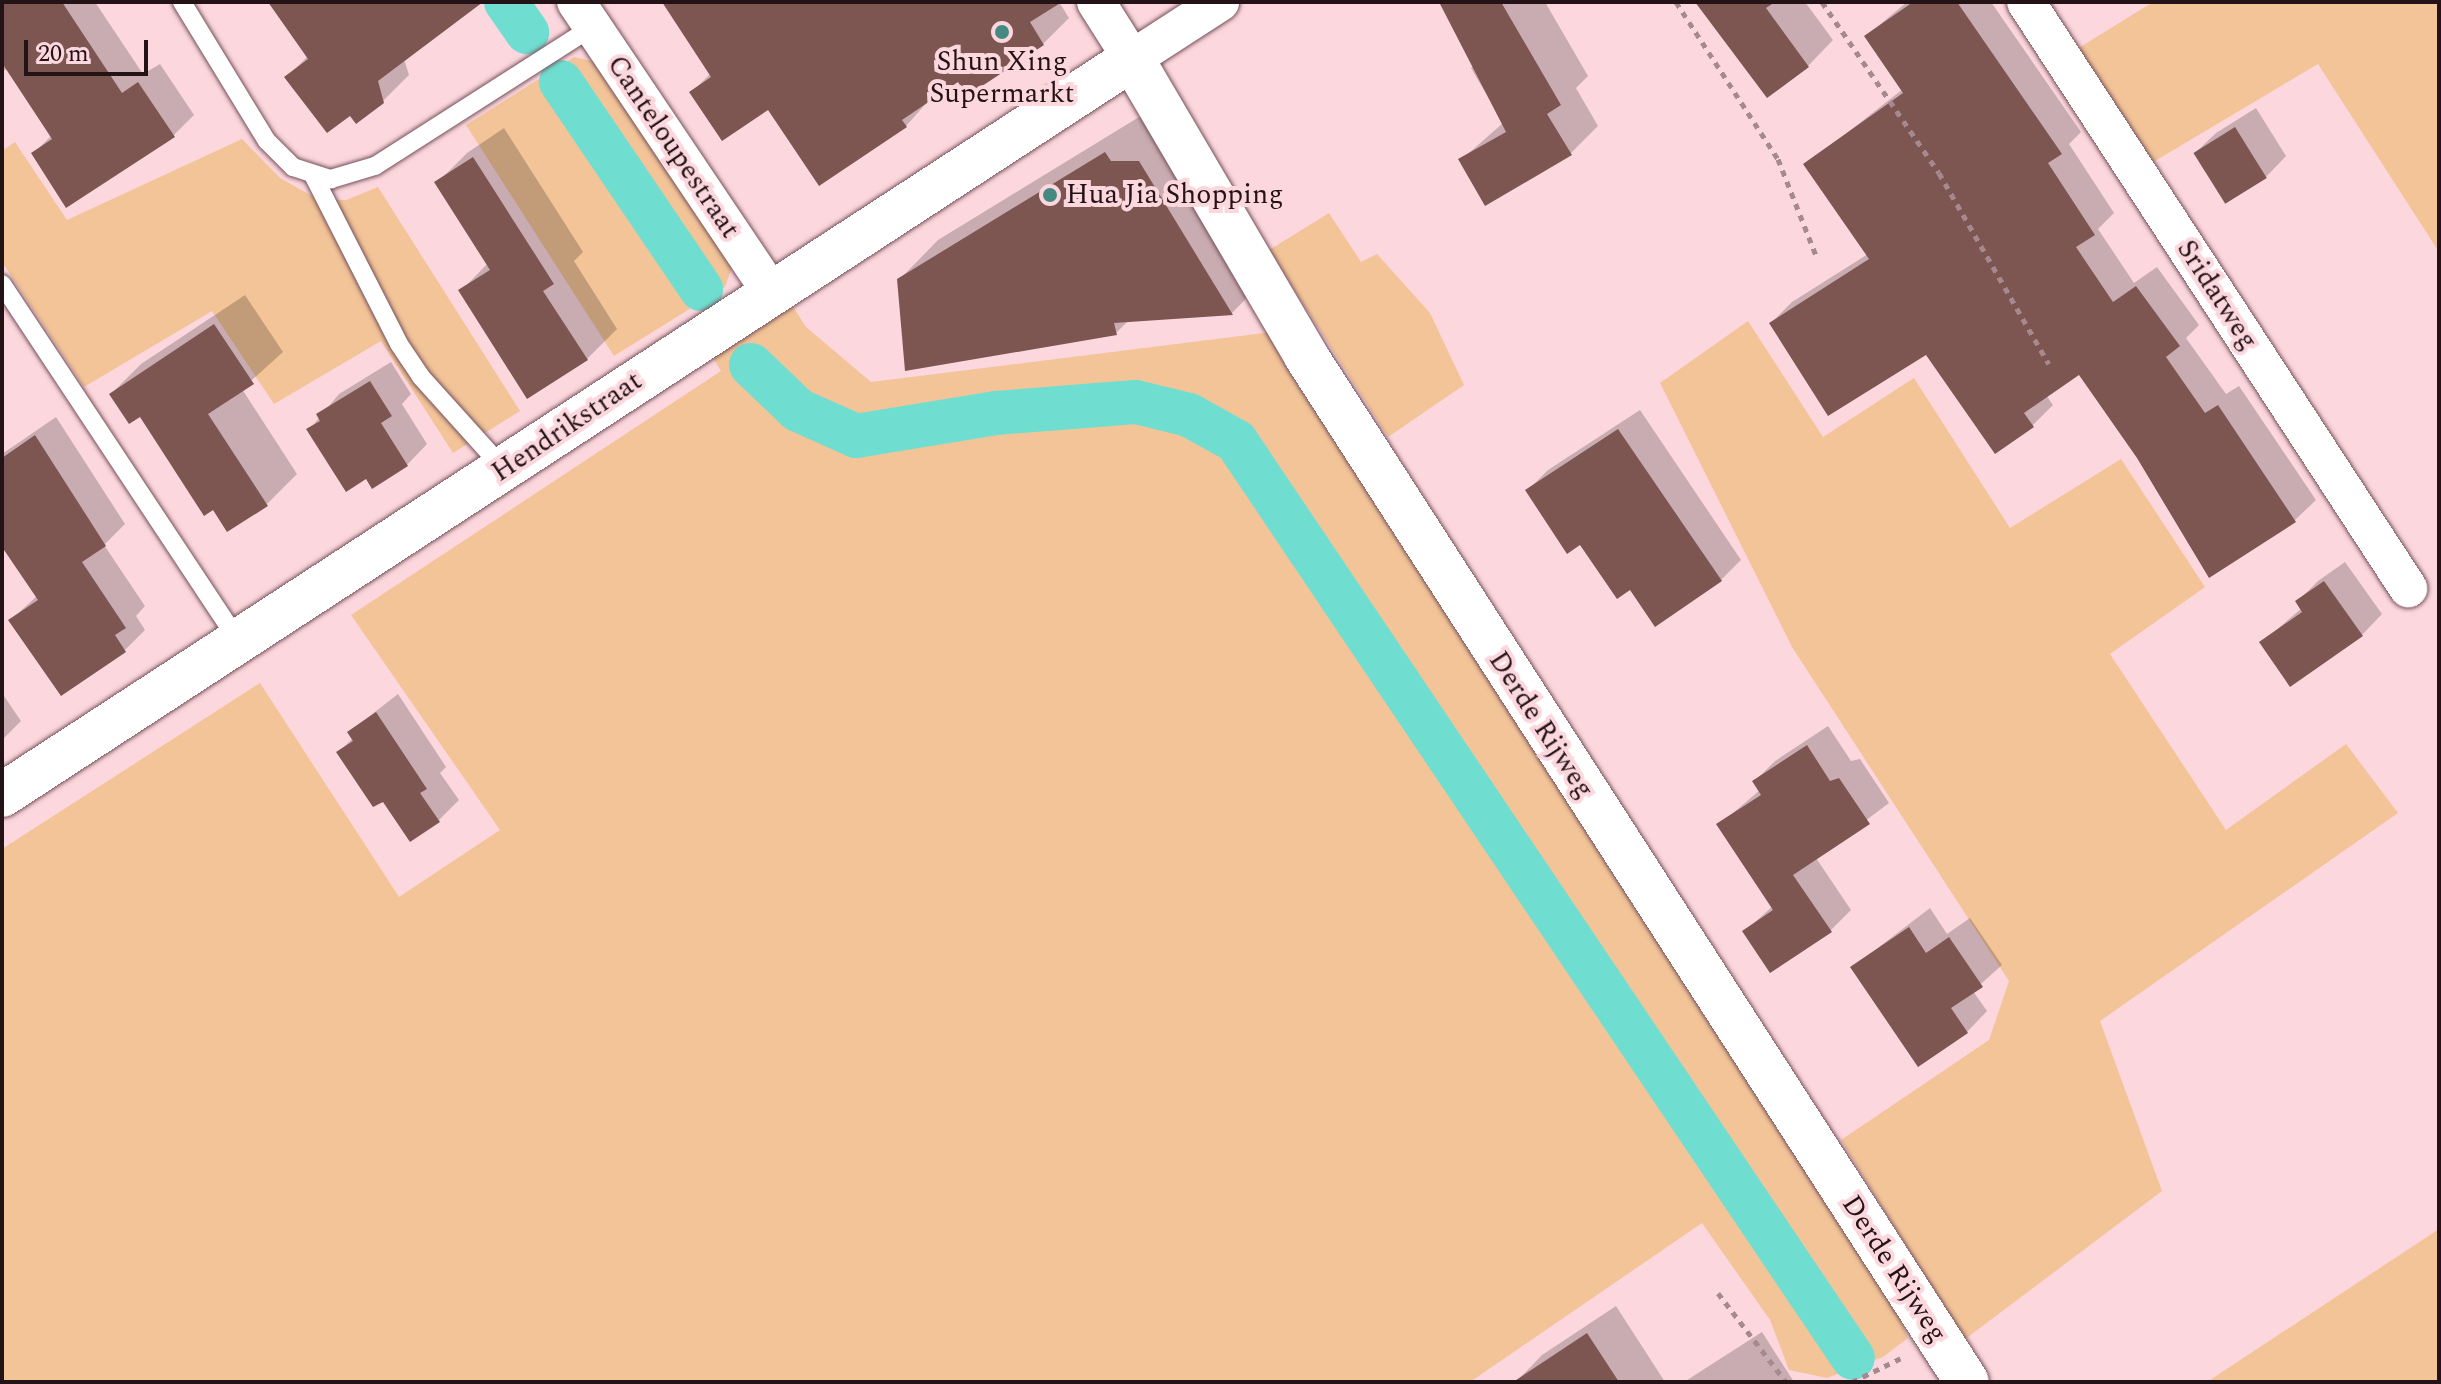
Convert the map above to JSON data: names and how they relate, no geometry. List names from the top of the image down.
{
  "streets": {
    "street": [
      "Canteloupestraat",
      "Sridatweg",
      "Hendrikstraat",
      "Derde Rijweg"
    ]
  },
  "crossings": [
    ["Canteloupestraat", "Hendrikstraat"],
    ["Hendrikstraat", "Derde Rijweg"]
  ],
  "places": ["Shun Xing Supermarkt", "Hua Jia Shopping"],
  "scale_bar": "20 m"
}
